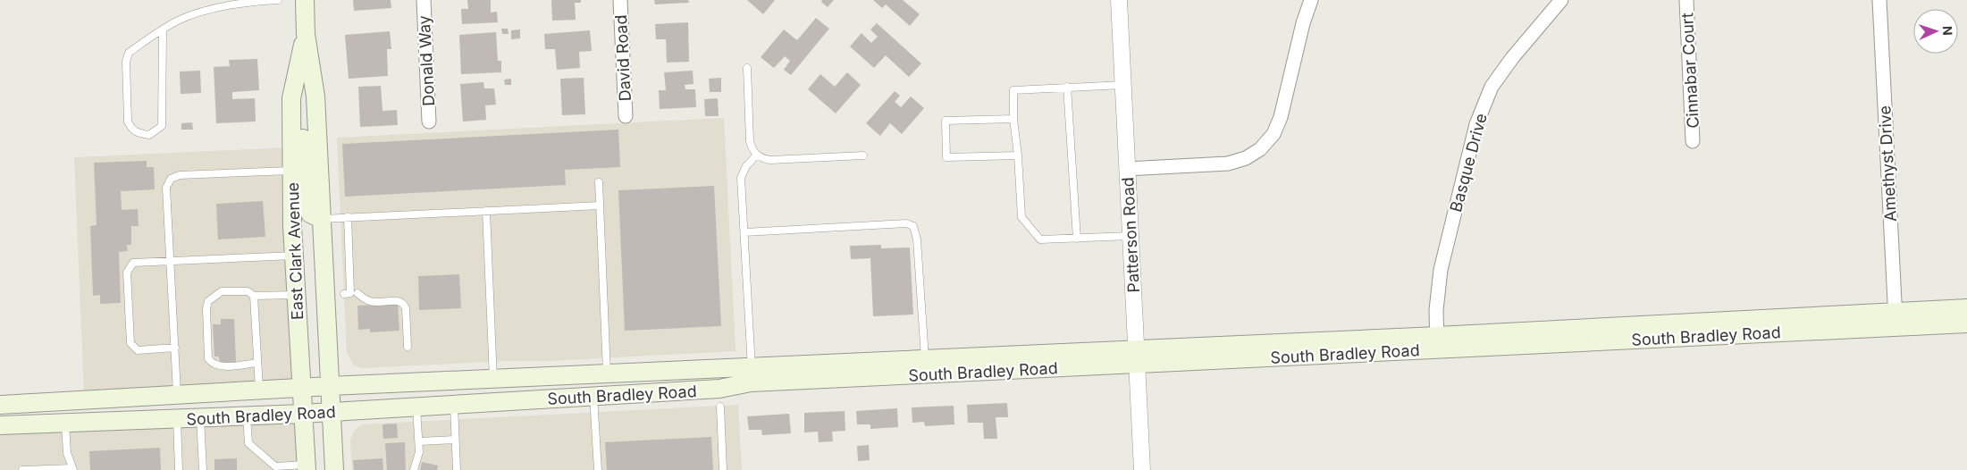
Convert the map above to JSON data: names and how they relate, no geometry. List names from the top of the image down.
{
  "streets": {
    "main road": ["East Clark Avenue", "South Bradley Road"],
    "street": [
      "David Road",
      "Donald Way",
      "Cinnabar Court",
      "Basque Drive",
      "Amethyst Drive",
      "Patterson Road"
    ]
  },
  "crossings": [
    ["Basque Drive", "South Bradley Road"],
    ["Amethyst Drive", "South Bradley Road"],
    ["Patterson Road", "South Bradley Road"],
    ["East Clark Avenue", "South Bradley Road"]
  ],
  "north": "right"
}
